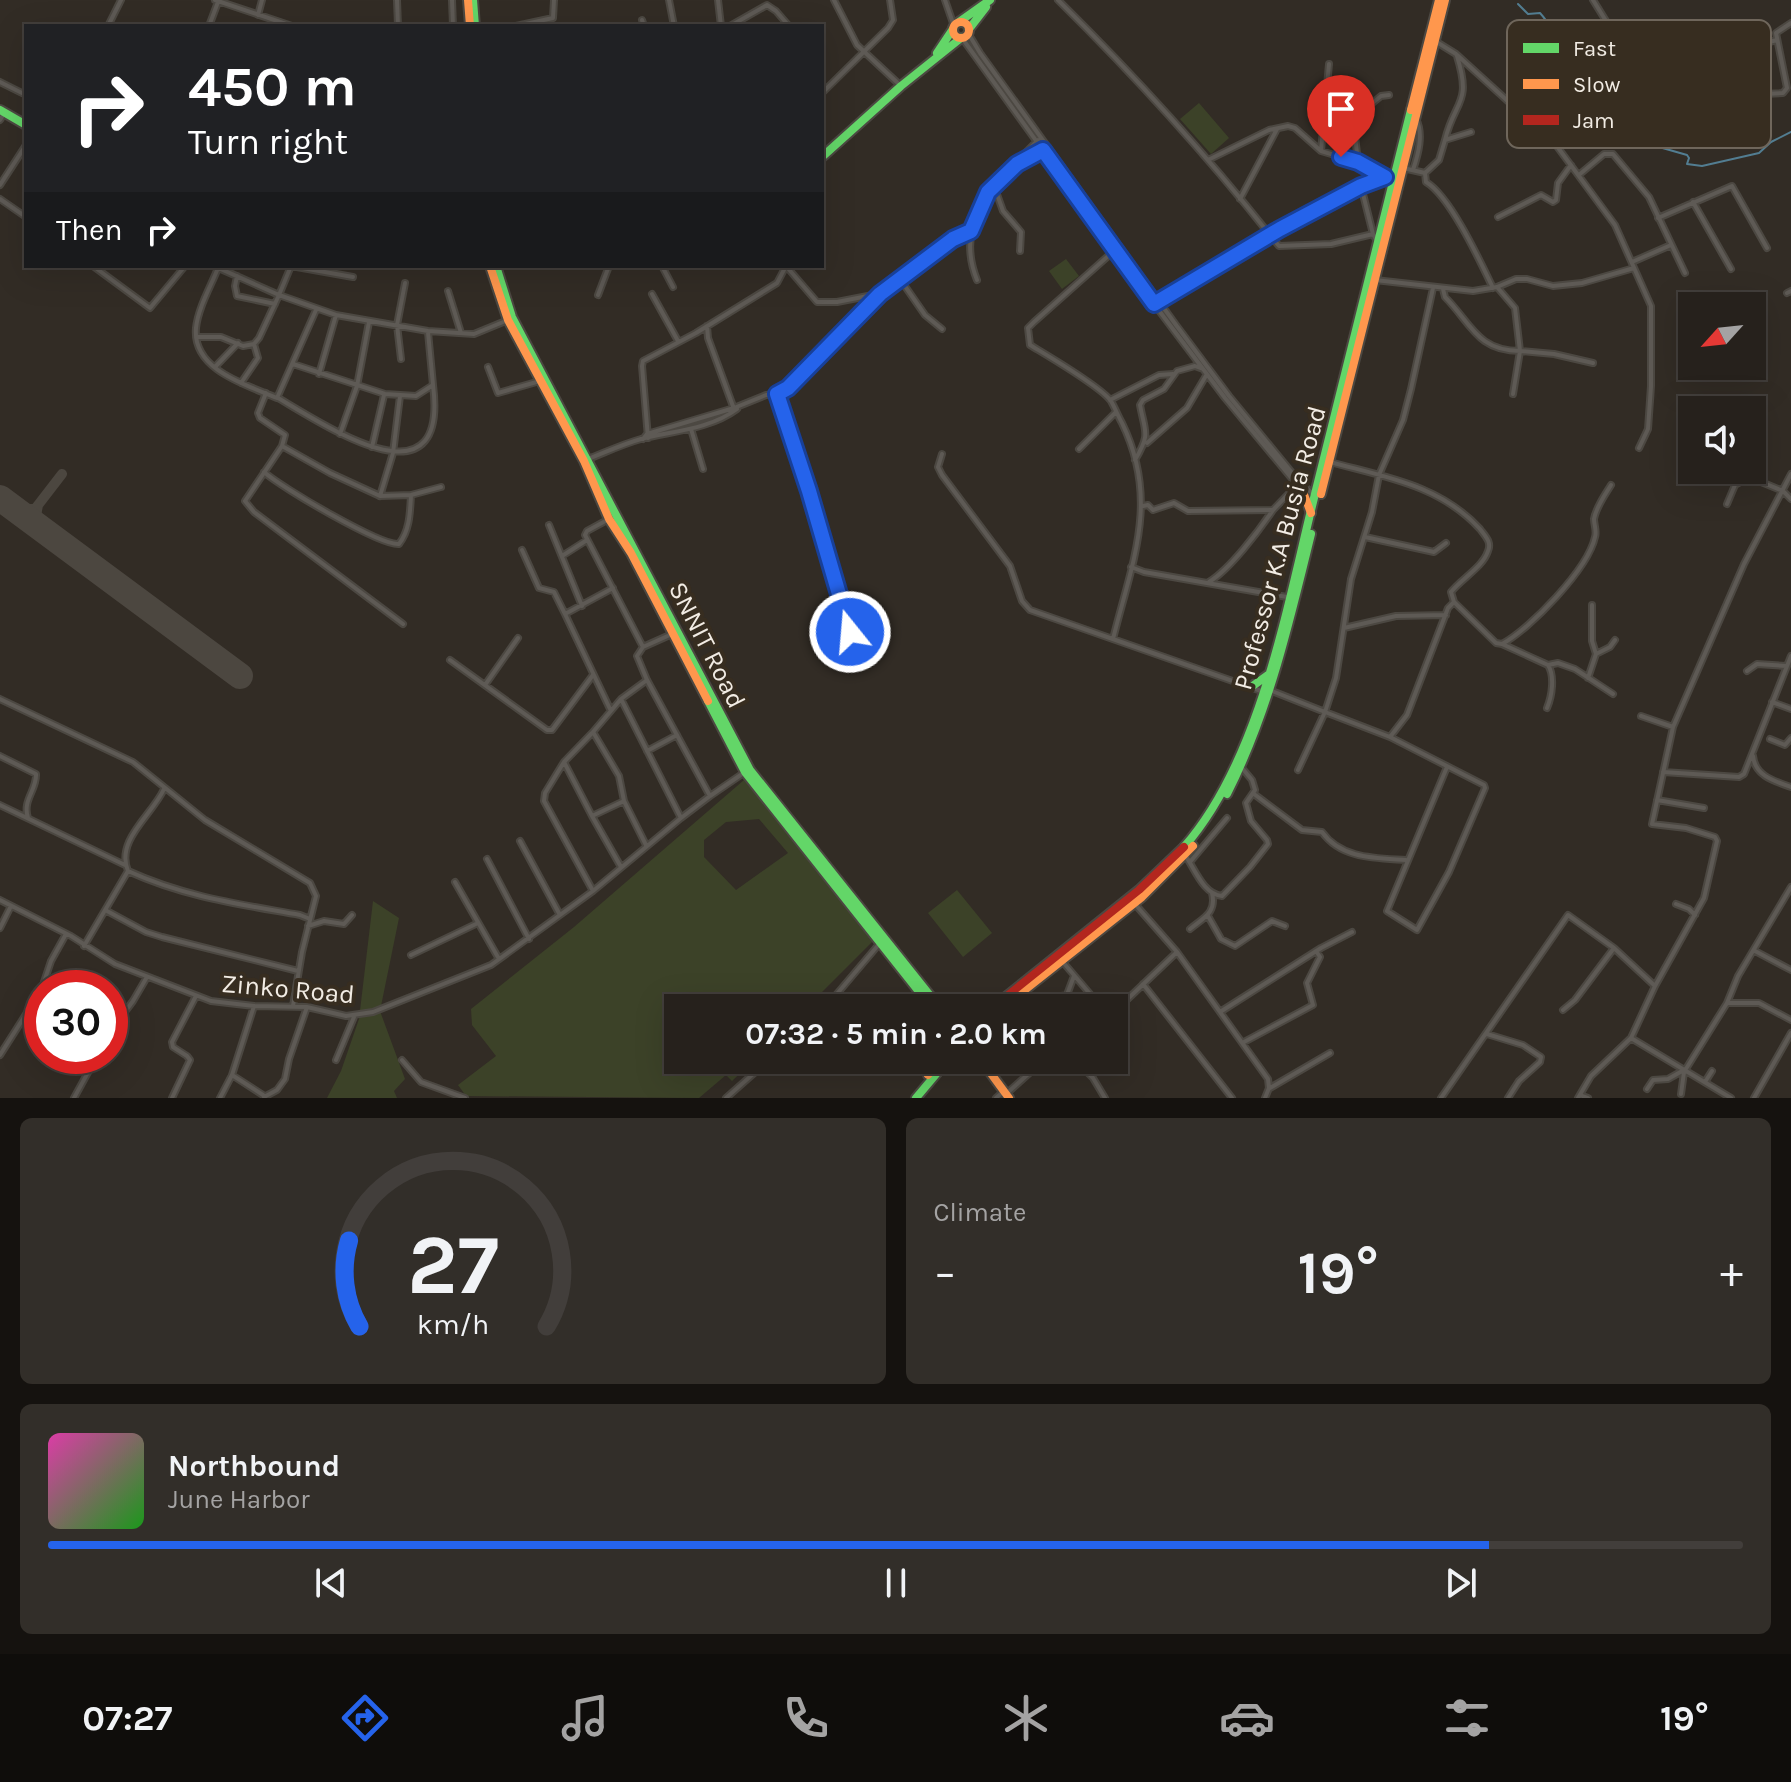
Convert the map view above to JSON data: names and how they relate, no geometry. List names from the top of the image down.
{
  "streets": {
    "main road": ["Professor K.A Busia Road", "SNNIT Road"],
    "street": ["Zinko Road"]
  },
  "crossings": [
    ["SNNIT Road", "Zinko Road"]
  ],
  "legend": ["Fast", "Slow", "Jam"],
  "north": "bottom left",
  "page": {
    "turn": ["450 m", "Turn right"],
    "then": "Then",
    "limit": "30",
    "trip": "07:32 · 5 min · 2.0 km",
    "tile": "Climate",
    "heat": ["−", "19°", "+"],
    "song": ["Northbound", "June Harbor"],
    "tabs": ["07:27", "19°"],
    "gauge": ["27", "km/h"]
  }
}
